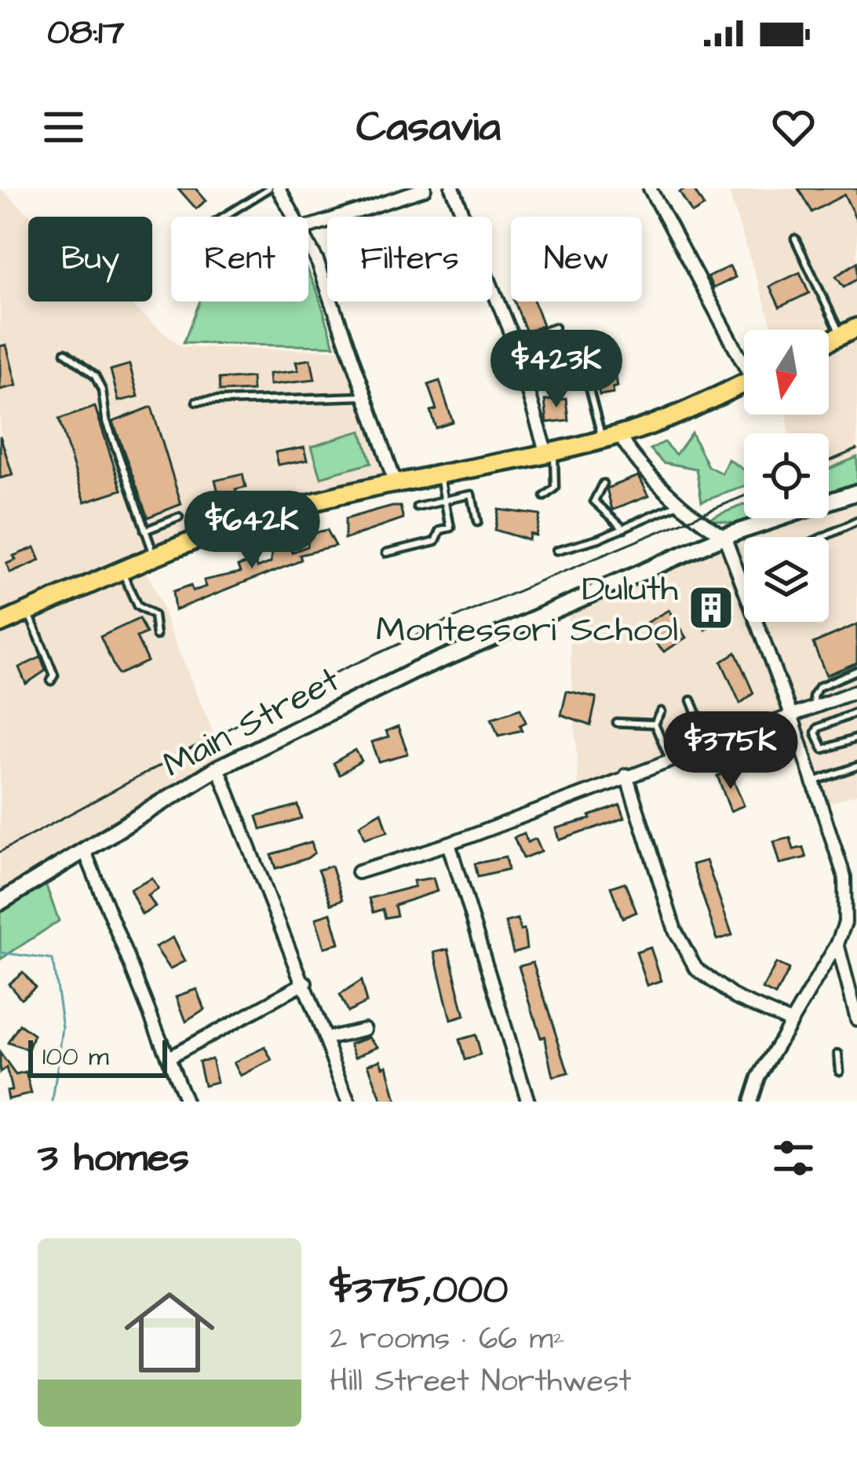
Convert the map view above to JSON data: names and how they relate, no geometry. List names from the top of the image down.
{
  "streets": {
    "street": ["Main Street"]
  },
  "places": {
    "building": ["Duluth Montessori School"]
  },
  "scale_bar": "100 m",
  "north": "bottom",
  "page": {
    "status": "08:17",
    "header": "Casavia",
    "chip": [
      "Buy",
      "Rent",
      "Filters",
      "New"
    ],
    "price": ["$423K", "$642K", "$375K"],
    "scale": "100 m",
    "heading": "3 homes",
    "list": [
      {
        "name": "$375,000",
        "note": "2 rooms · 66 m² · Hill Street Northwest"
      }
    ]
  }
}
